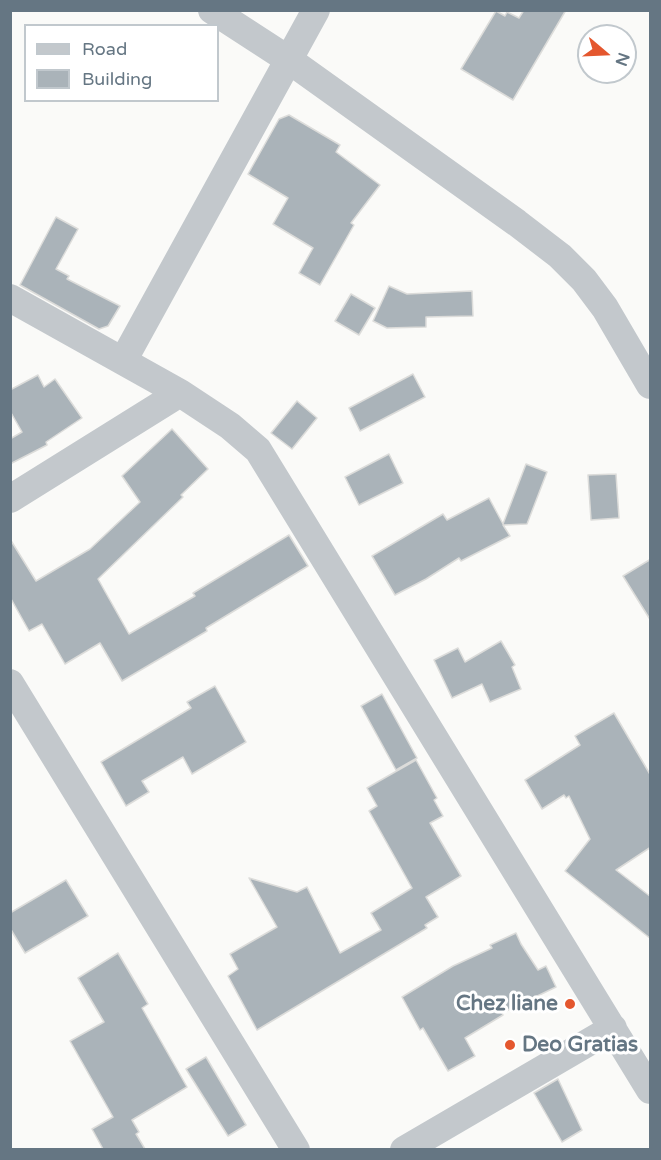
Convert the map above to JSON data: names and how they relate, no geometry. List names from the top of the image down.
{
  "places": ["Chez liane", "Deo Gratias"],
  "legend": ["Road", "Building"],
  "north": "right"
}
